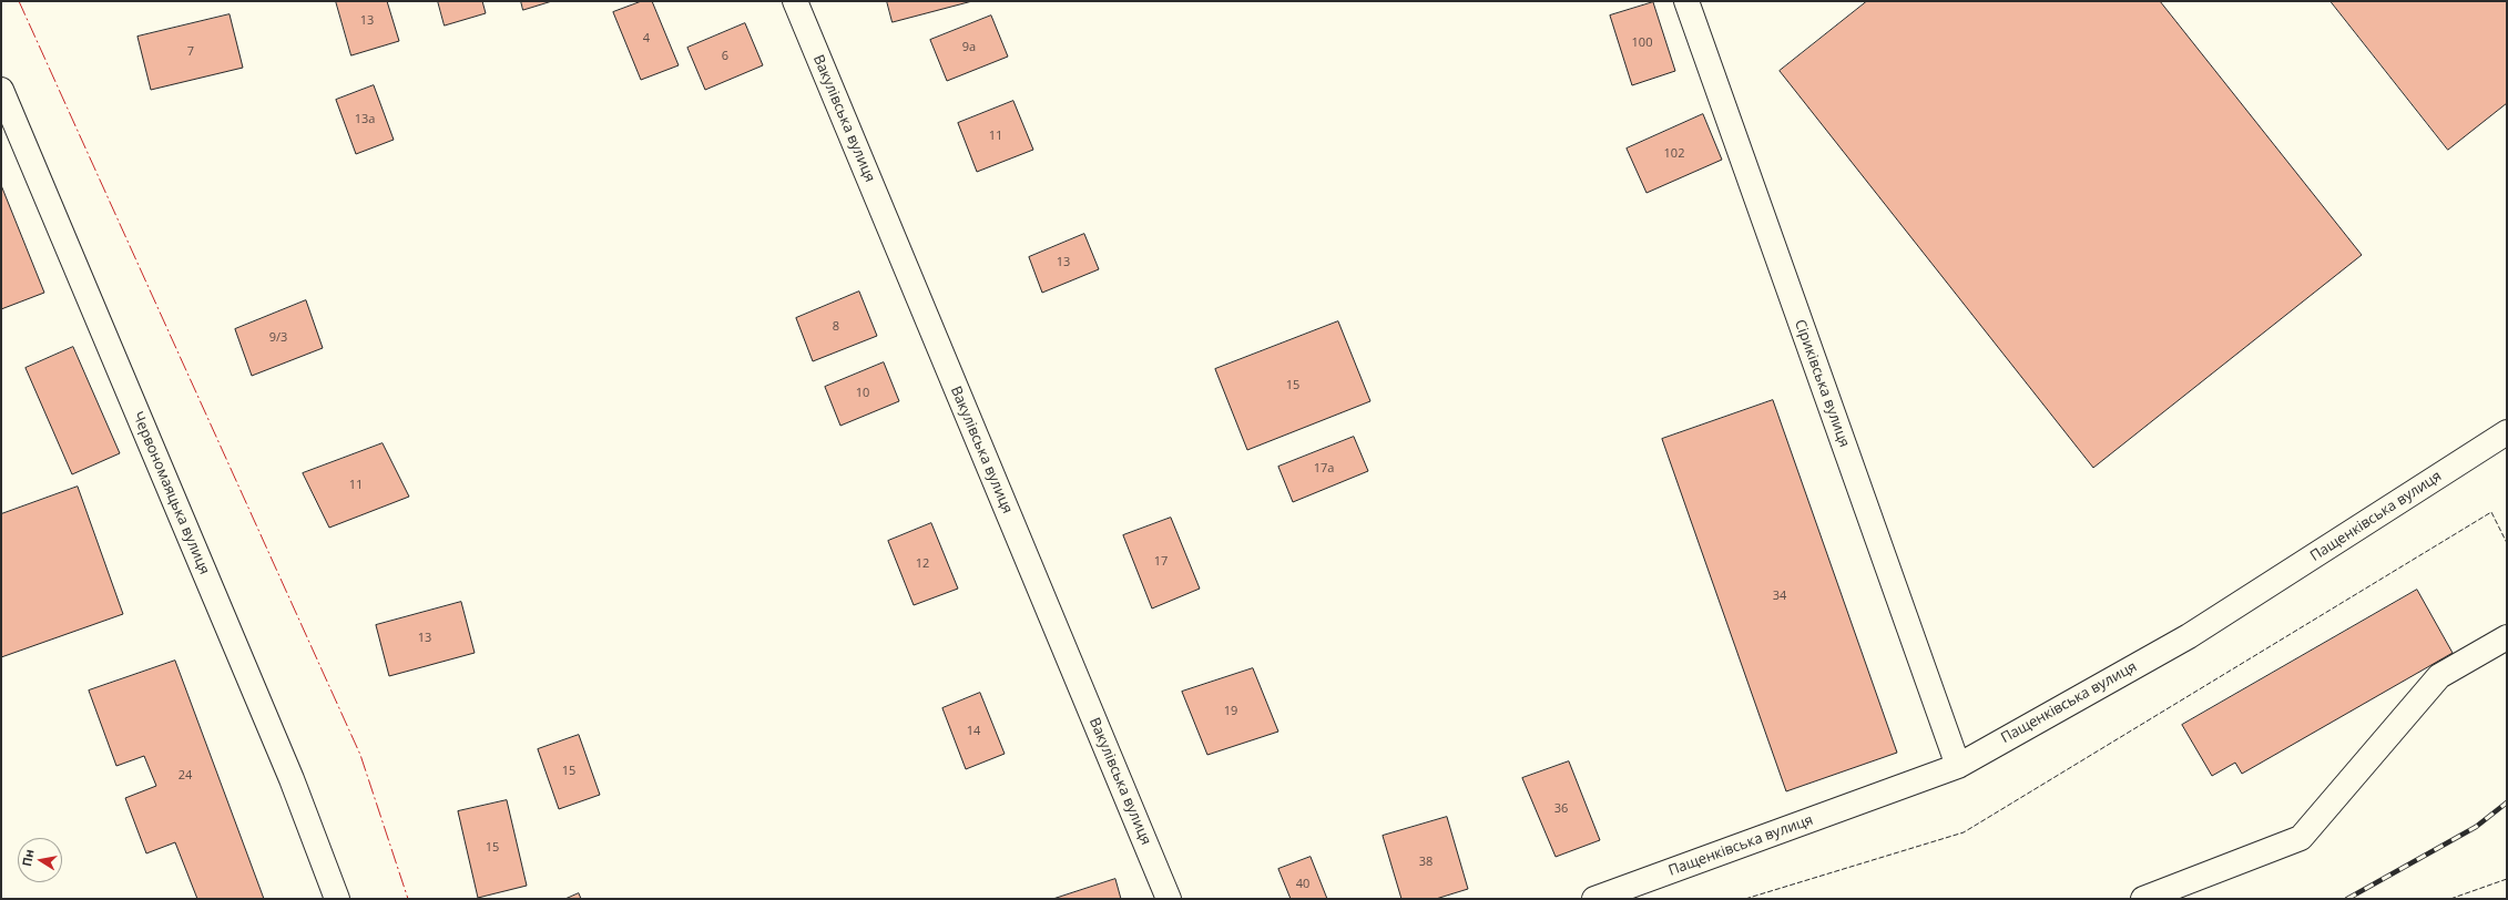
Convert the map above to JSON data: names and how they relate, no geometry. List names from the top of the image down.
{
  "streets": {
    "street": [
      "Вакулівська вулиця",
      "Сіриківська вулиця",
      "Червономаяцька вулиця",
      "Пащенківська вулиця"
    ]
  },
  "crossings": [
    ["Сіриківська вулиця", "Пащенківська вулиця"]
  ],
  "house_numbers": [
    "13",
    "4",
    "100",
    "9а",
    "7",
    "6",
    "13а",
    "11",
    "102",
    "13",
    "8",
    "9/3",
    "15",
    "10",
    "17а",
    "11",
    "17",
    "12",
    "34",
    "13",
    "19",
    "14",
    "15",
    "24",
    "36",
    "15",
    "38",
    "40"
  ],
  "north": "left"
}
